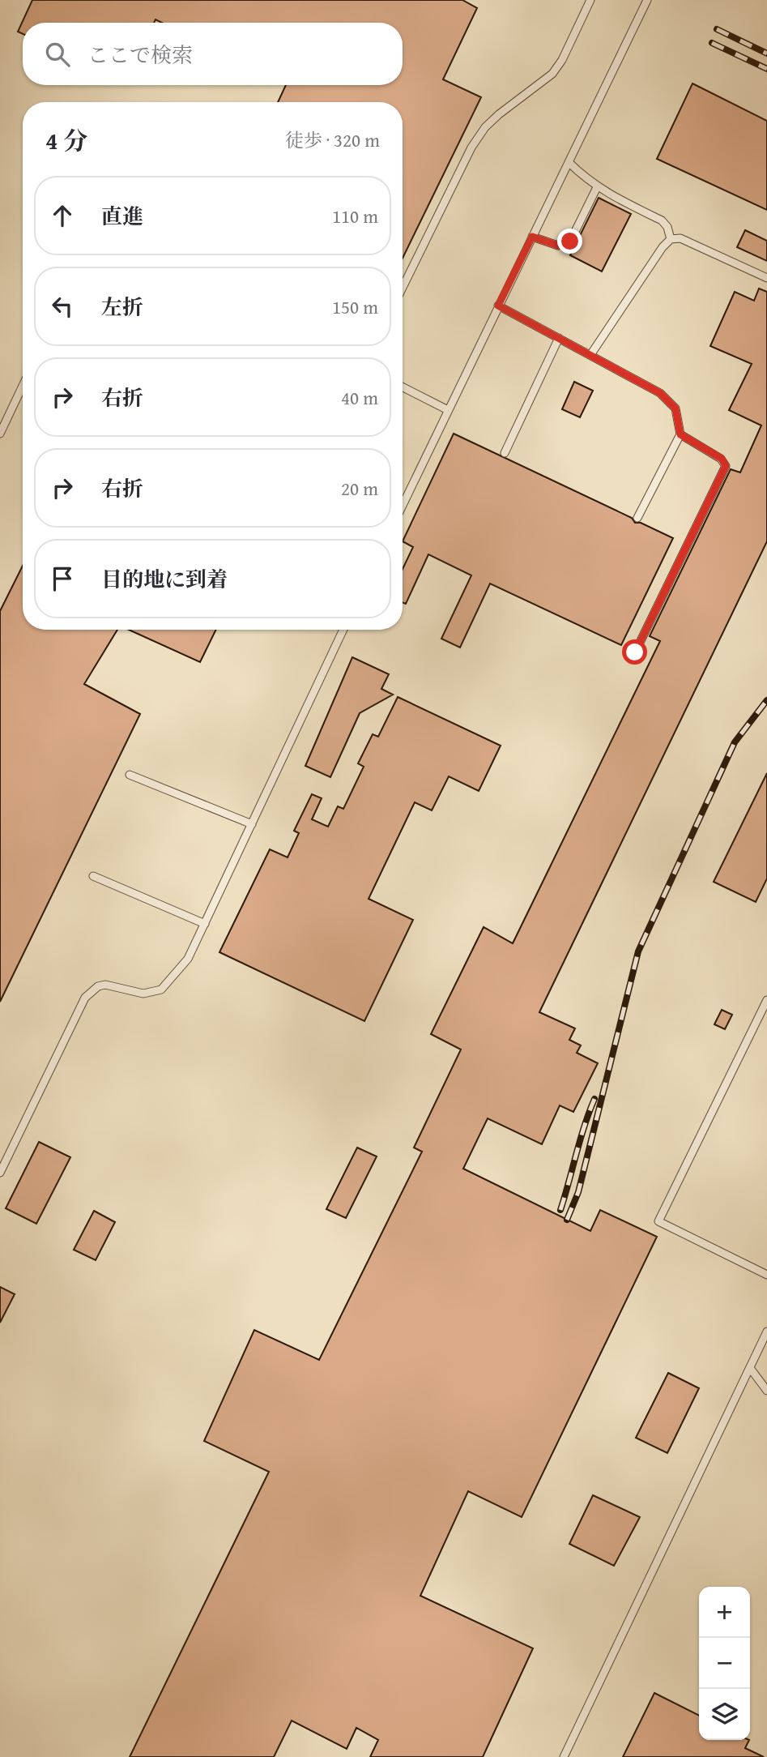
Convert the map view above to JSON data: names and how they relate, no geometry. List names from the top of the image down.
{
  "page": {
    "search": "ここで検索",
    "heading": ["4 分", "徒歩 · 320 m"],
    "list": [
      ["直進", "110 m"],
      ["左折", "150 m"],
      ["右折", "40 m"],
      ["右折", "20 m"],
      "目的地に到着"
    ],
    "map_buttons": ["+", "−"]
  }
}
